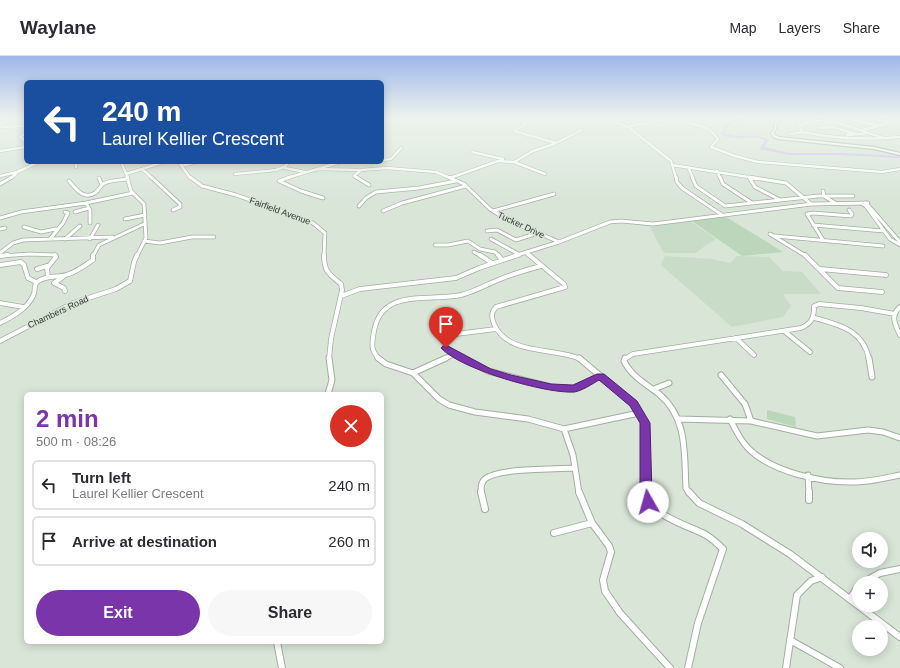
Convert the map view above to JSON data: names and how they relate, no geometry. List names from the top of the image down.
{
  "streets": {
    "street": ["Fairfield Avenue", "Tucker Drive", "Chambers Road"]
  },
  "page": {
    "header": "Waylane",
    "nav": ["Map", "Layers", "Share"],
    "turn": ["240 m", "Laurel Kellier Crescent"],
    "heading": ["2 min", "500 m · 08:26"],
    "list": [
      {
        "name": "Turn left",
        "note": "Laurel Kellier Crescent",
        "value": "240 m"
      },
      {
        "name": "Arrive at destination",
        "value": "260 m"
      }
    ],
    "map_buttons": ["+", "−"],
    "buttons": ["Exit", "Share"]
  }
}
